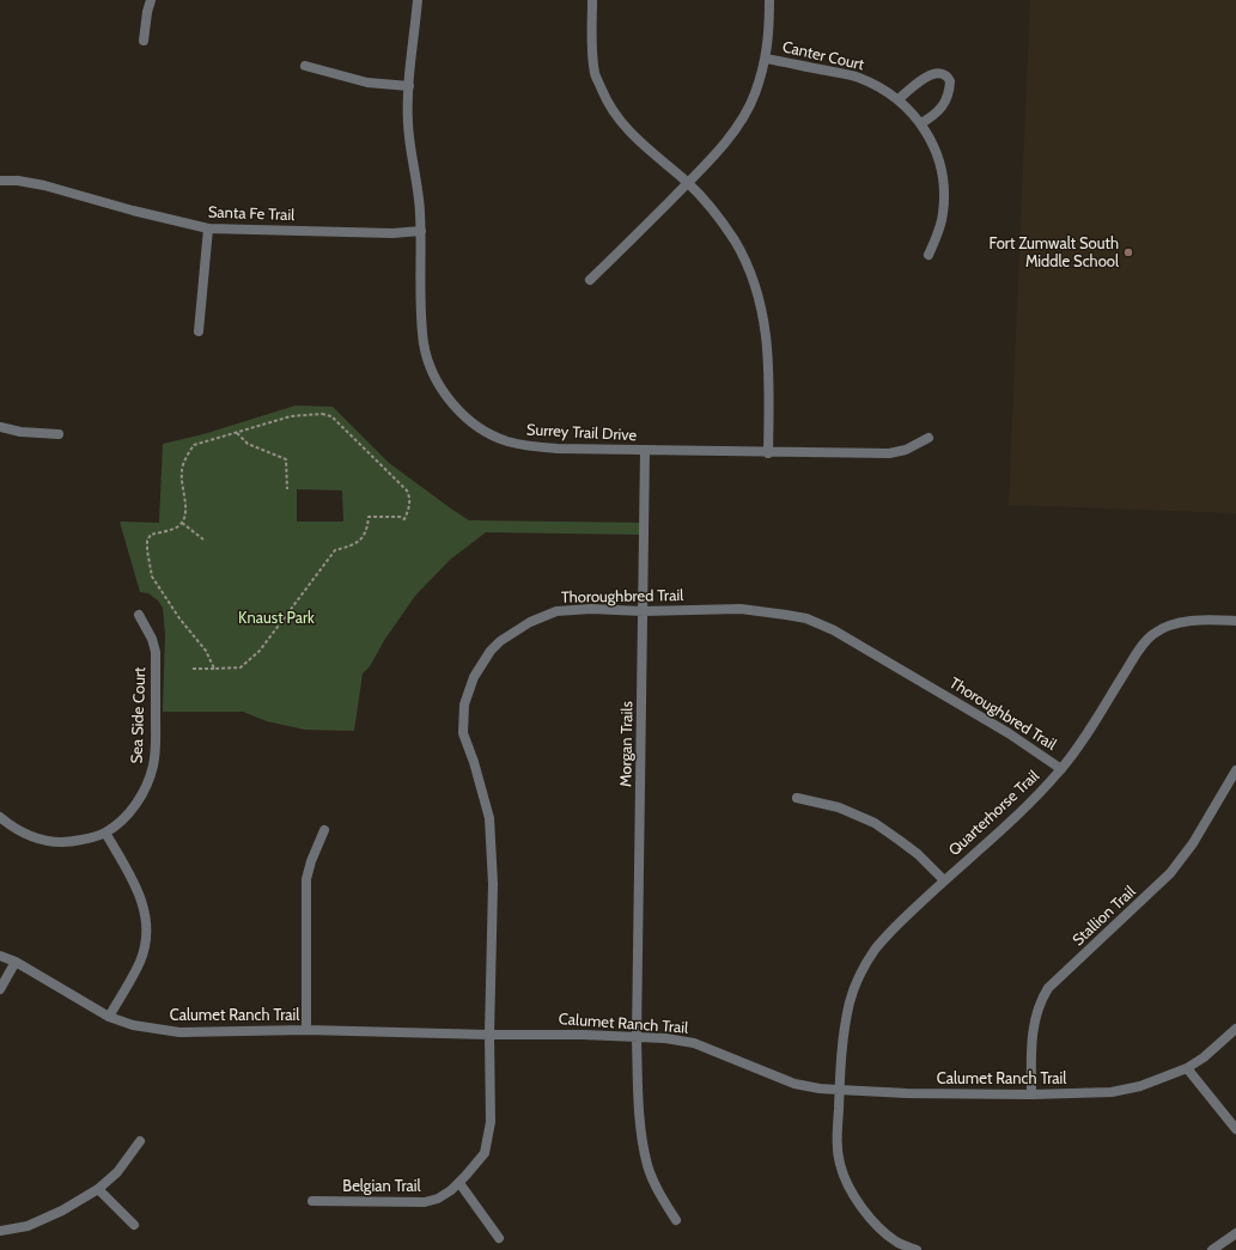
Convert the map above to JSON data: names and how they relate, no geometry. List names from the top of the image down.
{
  "streets": {
    "street": [
      "Canter Court",
      "Santa Fe Trail",
      "Surrey Trail Drive",
      "Thoroughbred Trail",
      "Sea Side Court",
      "Morgan Trails",
      "Quarterhorse Trail",
      "Stallion Trail",
      "Calumet Ranch Trail",
      "Belgian Trail"
    ]
  },
  "crossings": [
    ["Santa Fe Trail", "Surrey Trail Drive"],
    ["Surrey Trail Drive", "Morgan Trails"],
    ["Thoroughbred Trail", "Morgan Trails"],
    ["Thoroughbred Trail", "Quarterhorse Trail"],
    ["Thoroughbred Trail", "Calumet Ranch Trail"],
    ["Thoroughbred Trail", "Belgian Trail"],
    ["Morgan Trails", "Calumet Ranch Trail"],
    ["Quarterhorse Trail", "Calumet Ranch Trail"],
    ["Stallion Trail", "Calumet Ranch Trail"],
    ["Calumet Ranch Trail", "Belgian Trail"]
  ],
  "parks": ["Knaust Park"],
  "places": ["Fort Zumwalt South Middle School"]
}
